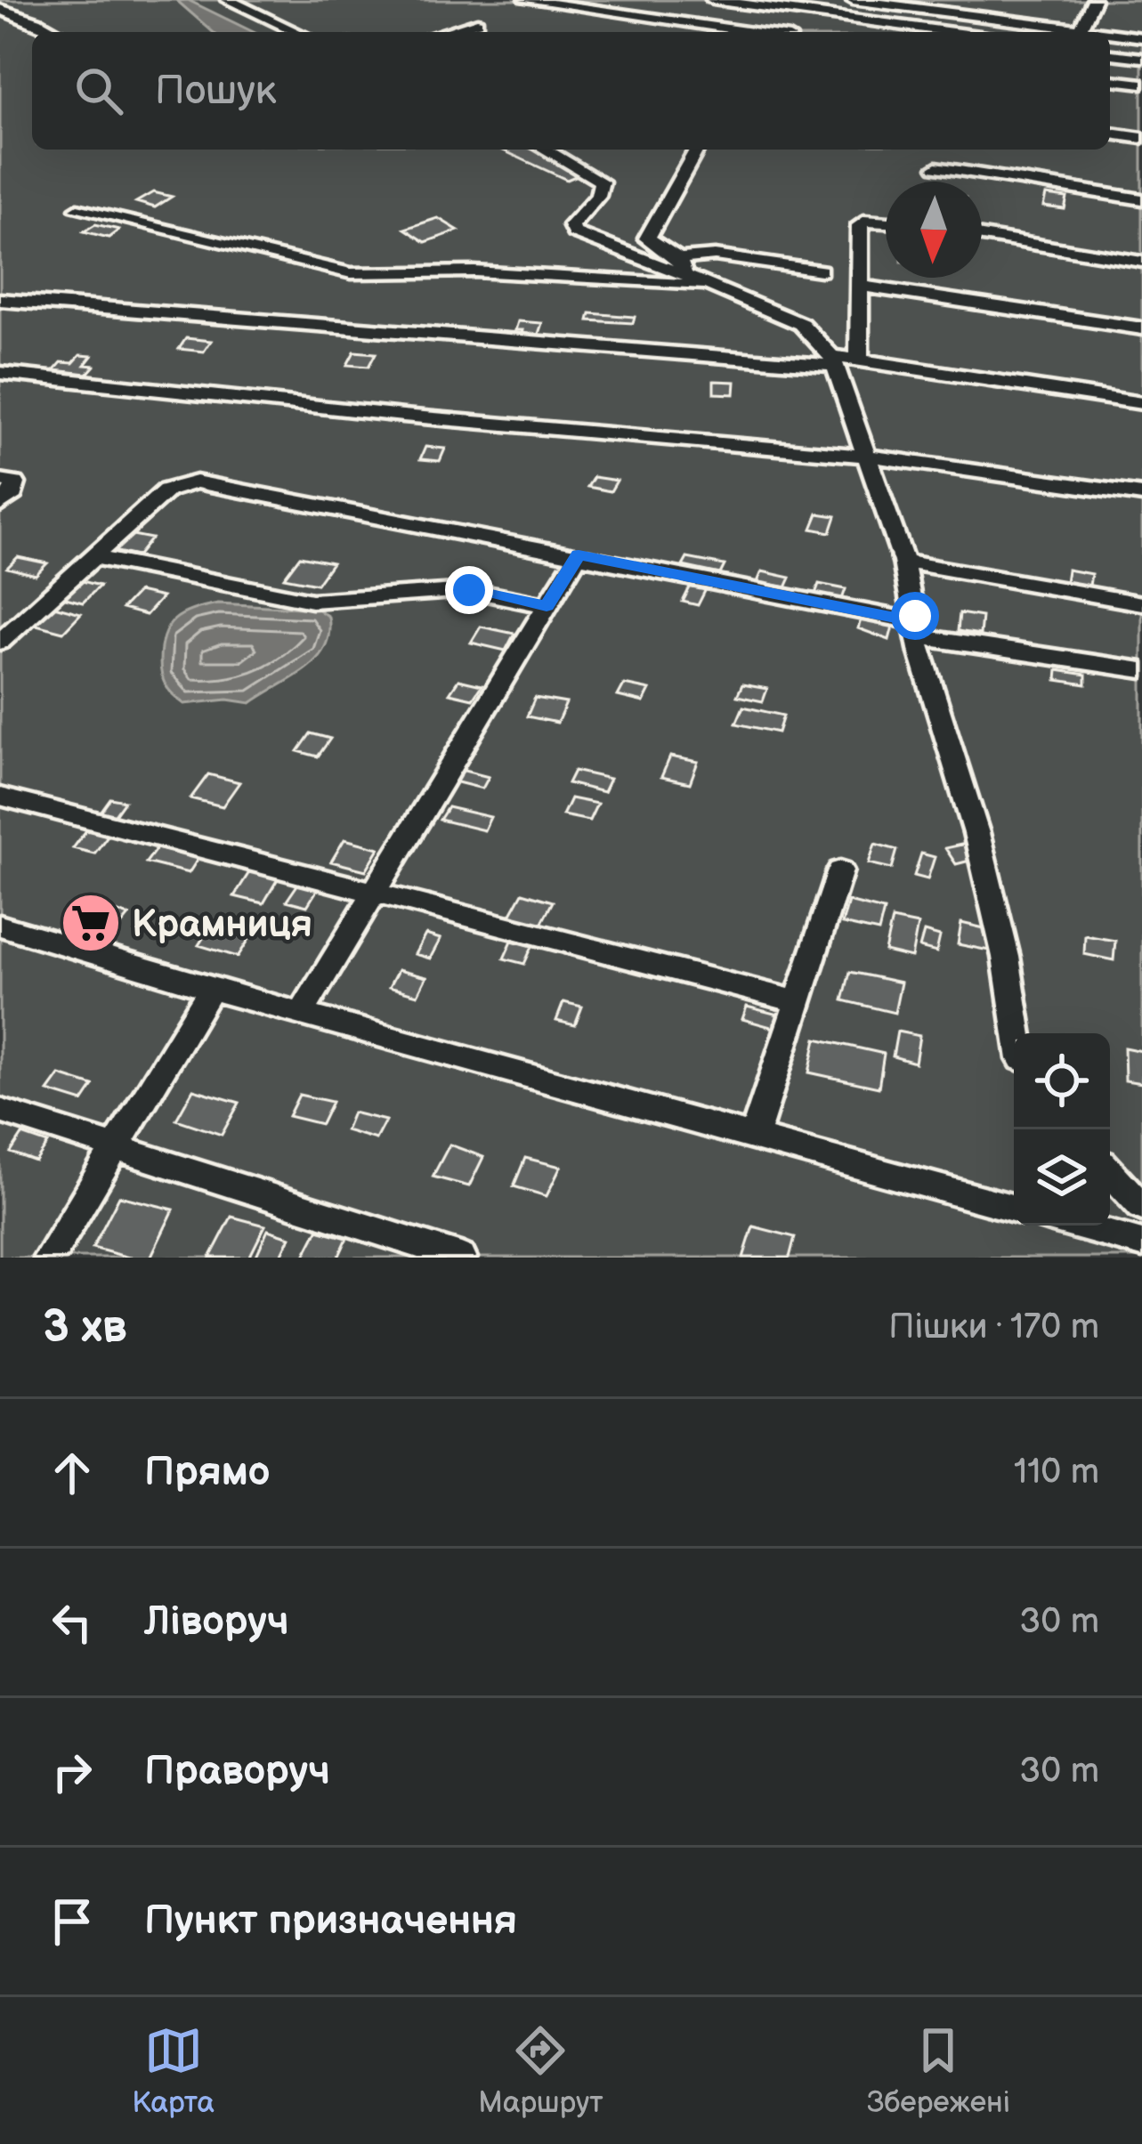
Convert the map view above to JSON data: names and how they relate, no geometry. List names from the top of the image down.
{
  "places": {
    "supermarket": ["Крамниця"]
  },
  "north": "bottom",
  "page": {
    "search": "Пошук",
    "heading": ["3 хв", "Пішки · 170 m"],
    "list": [
      ["Прямо", "110 m"],
      ["Ліворуч", "30 m"],
      ["Праворуч", "30 m"],
      "Пункт призначення"
    ],
    "nav": ["Карта", "Маршрут", "Збережені"]
  }
}
